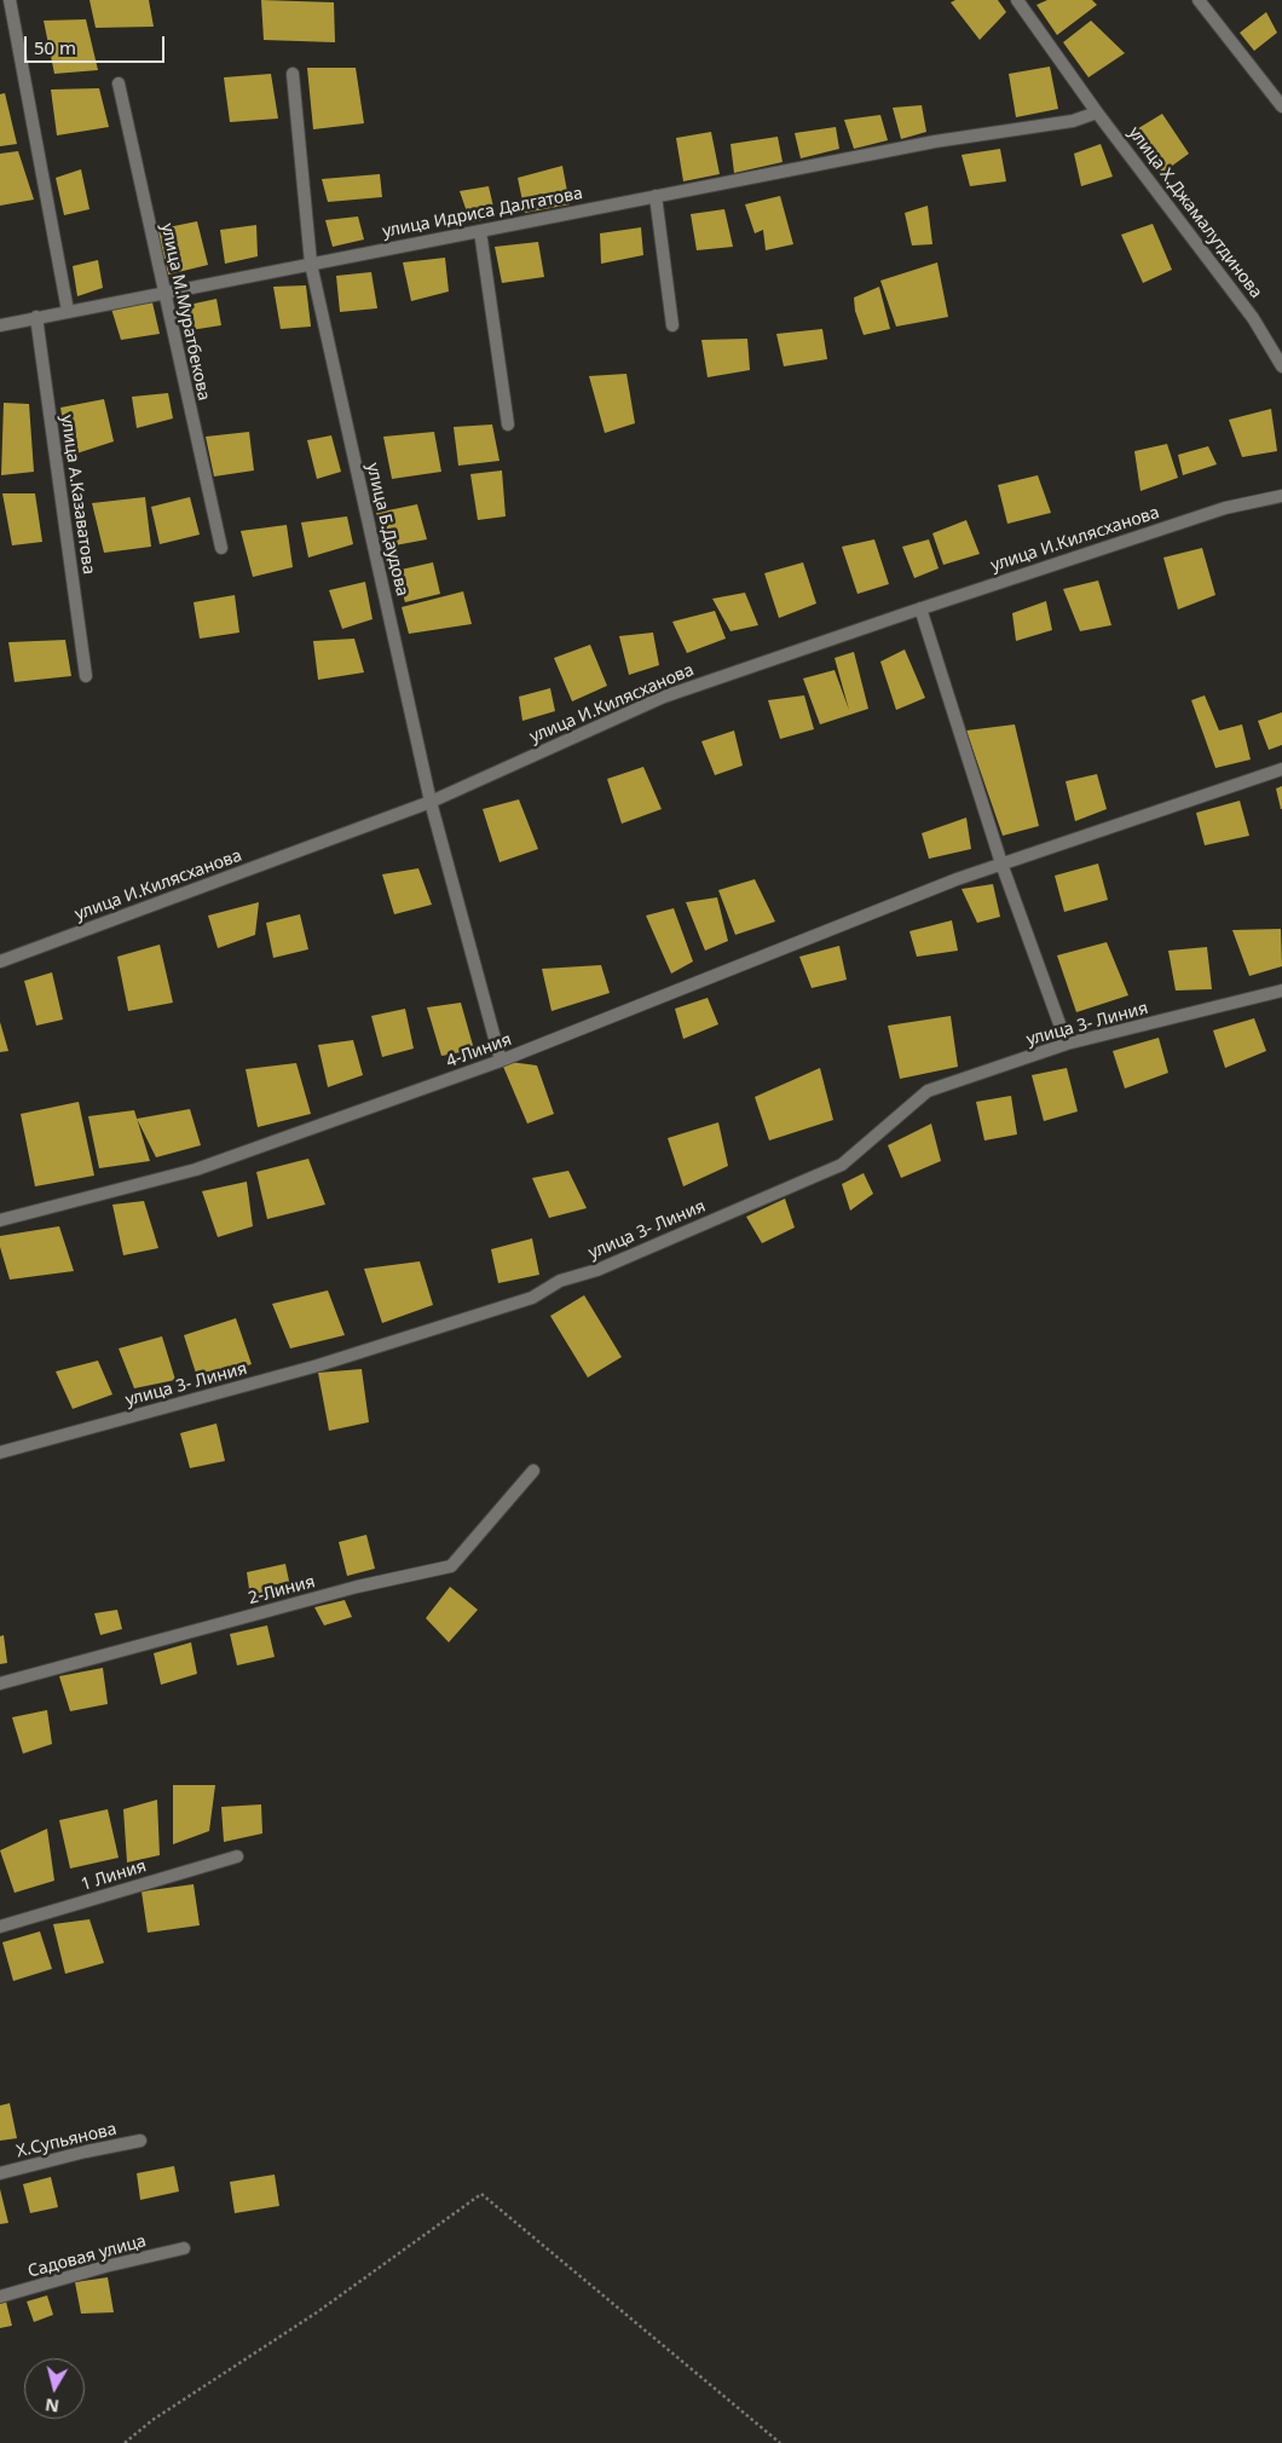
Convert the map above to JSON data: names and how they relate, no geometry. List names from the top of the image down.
{
  "streets": {
    "street": [
      "улица Идриса Далгатова",
      "улица Х.Джамалутдинова",
      "улица М.Муратбекова",
      "улица А.Казаватова",
      "улица Б.Даудова",
      "улица И.Килясханова",
      "улица 3- Линия",
      "4-Линия",
      "2-Линия",
      "1 Линия",
      "Х.Супьянова",
      "Садовая улица"
    ]
  },
  "crossings": [
    ["улица Идриса Далгатова", "улица Х.Джамалутдинова"],
    ["улица Идриса Далгатова", "улица М.Муратбекова"],
    ["улица Идриса Далгатова", "улица А.Казаватова"],
    ["улица Идриса Далгатова", "улица Б.Даудова"],
    ["улица Б.Даудова", "улица И.Килясханова"],
    ["улица Б.Даудова", "4-Линия"]
  ],
  "scale_bar": "50 m",
  "north": "bottom"
}
